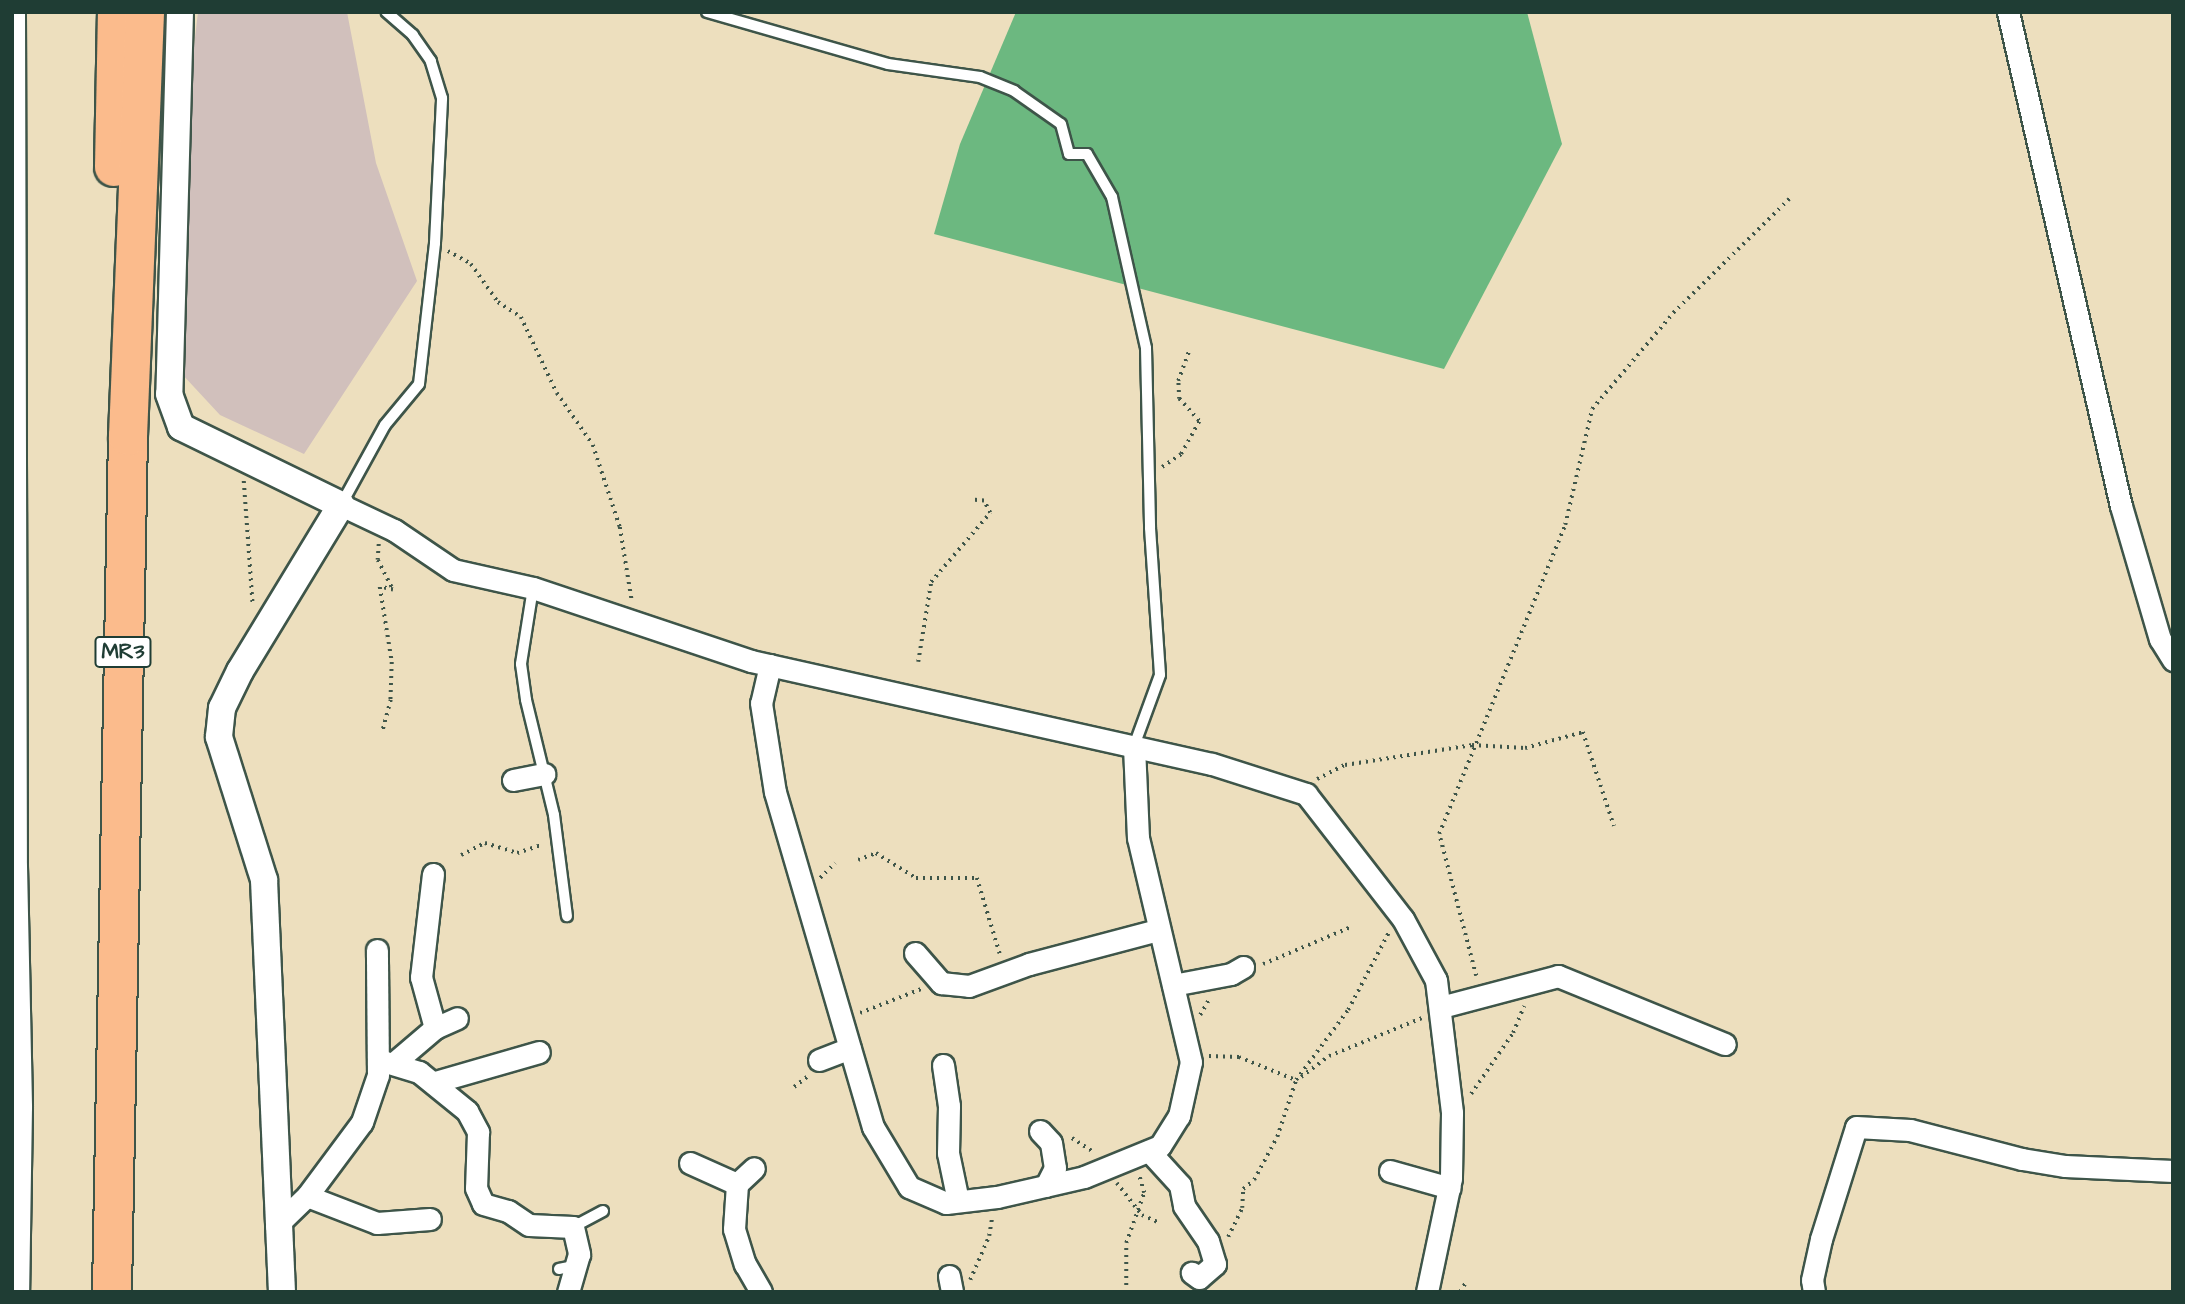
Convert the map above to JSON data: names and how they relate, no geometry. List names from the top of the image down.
{
  "streets": {
    "highway": ["MR3"]
  }
}
